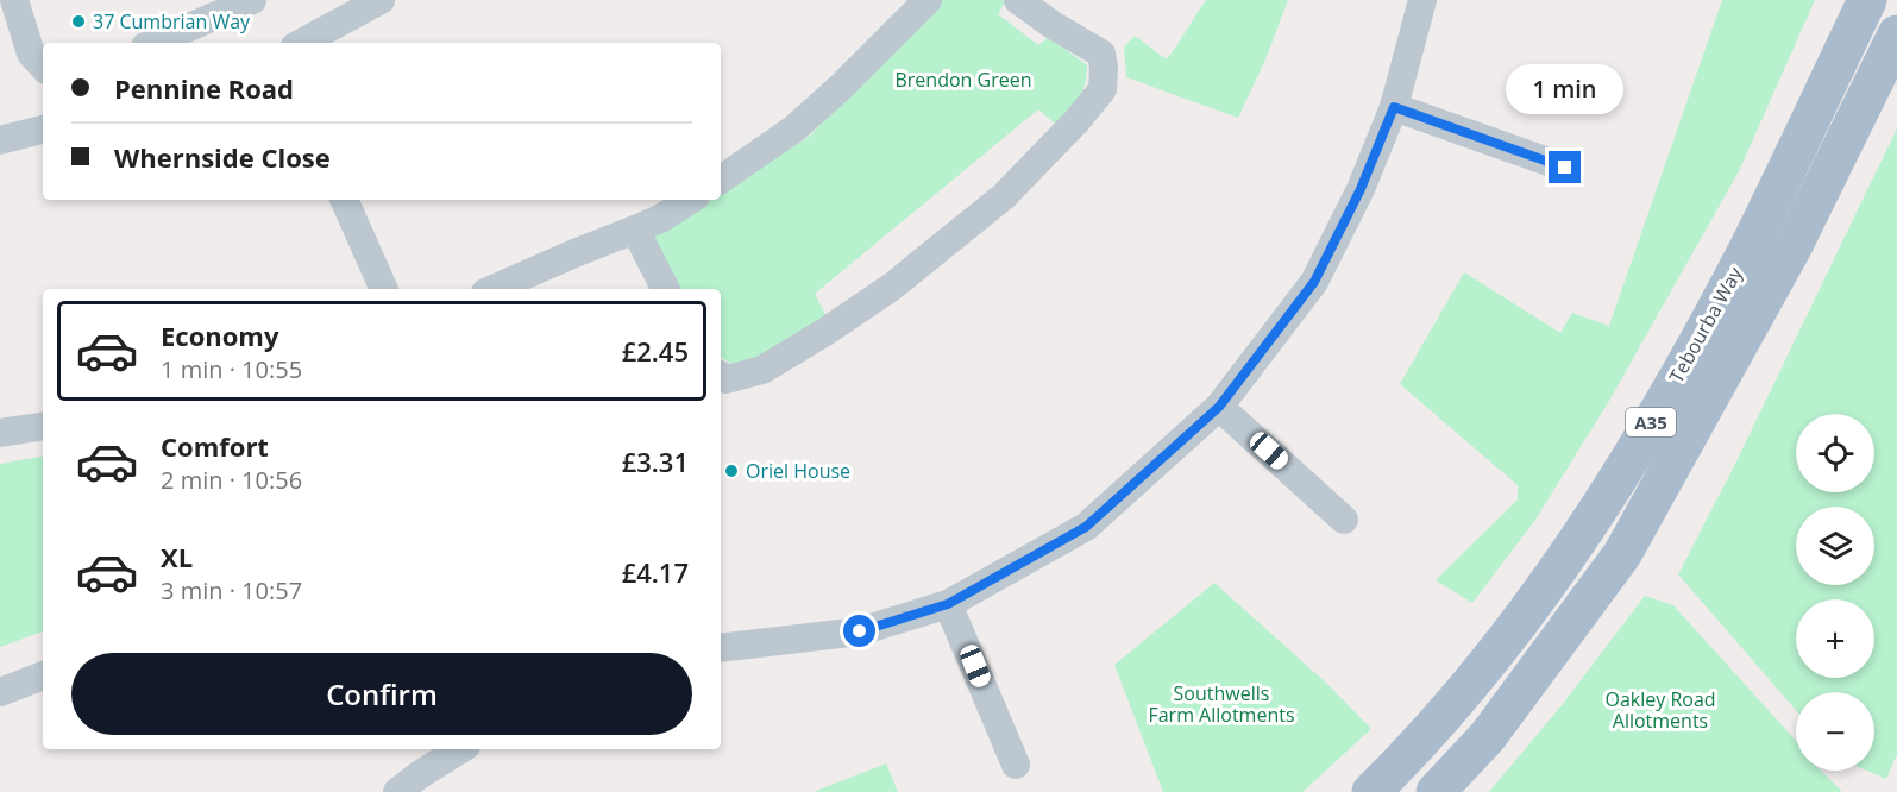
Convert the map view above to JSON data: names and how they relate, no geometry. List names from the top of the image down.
{
  "streets": {
    "main road": ["Tebourba Way", "A35"]
  },
  "parks": ["Brendon Green", "Southwells Farm Allotments", "Oakley Road Allotments"],
  "places": ["37 Cumbrian Way", "Oriel House"],
  "page": {
    "banner": ["Pennine Road", "Whernside Close"],
    "bubble": "1 min",
    "list": [
      {
        "name": "Economy",
        "note": "1 min · 10:55",
        "value": "£2.45"
      },
      {
        "name": "Comfort",
        "note": "2 min · 10:56",
        "value": "£3.31"
      },
      {
        "name": "XL",
        "note": "3 min · 10:57",
        "value": "£4.17"
      }
    ],
    "map_buttons": ["+", "−"],
    "buttons": "Confirm"
  }
}
